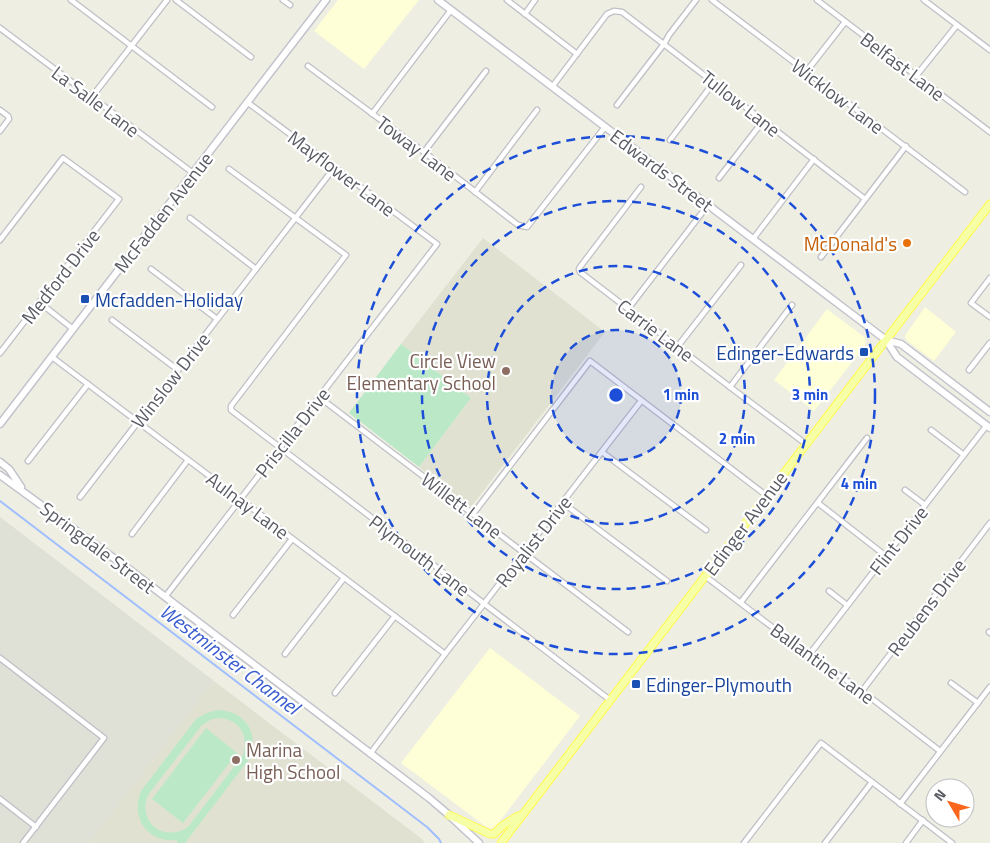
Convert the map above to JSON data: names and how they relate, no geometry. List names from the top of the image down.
{
  "streets": {
    "main road": ["Edinger Avenue"],
    "street": [
      "Belfast Lane",
      "Wicklow Lane",
      "La Salle Lane",
      "Tullow Lane",
      "Toway Lane",
      "Edwards Street",
      "Mayflower Lane",
      "McFadden Avenue",
      "Medford Drive",
      "Carrie Lane",
      "Winslow Drive",
      "Priscilla Drive",
      "Aulnay Lane",
      "Willett Lane",
      "Flint Drive",
      "Royalist Drive",
      "Springdale Street",
      "Plymouth Lane",
      "Reubens Drive",
      "Ballantine Lane"
    ]
  },
  "crossings": [
    ["La Salle Lane", "McFadden Avenue"],
    ["Toway Lane", "Edwards Street"],
    ["Edwards Street", "Edinger Avenue"],
    ["Edwards Street", "Flint Drive"],
    ["Mayflower Lane", "McFadden Avenue"],
    ["Mayflower Lane", "Winslow Drive"],
    ["Mayflower Lane", "Priscilla Drive"],
    ["McFadden Avenue", "Aulnay Lane"],
    ["Carrie Lane", "Edinger Avenue"],
    ["Winslow Drive", "Aulnay Lane"],
    ["Winslow Drive", "Plymouth Lane"],
    ["Priscilla Drive", "Aulnay Lane"],
    ["Priscilla Drive", "Willett Lane"],
    ["Priscilla Drive", "Springdale Street"],
    ["Priscilla Drive", "Plymouth Lane"],
    ["Aulnay Lane", "Royalist Drive"],
    ["Willett Lane", "Royalist Drive"],
    ["Edinger Avenue", "Plymouth Lane"],
    ["Edinger Avenue", "Ballantine Lane"],
    ["Flint Drive", "Ballantine Lane"],
    ["Royalist Drive", "Springdale Street"],
    ["Royalist Drive", "Plymouth Lane"],
    ["Reubens Drive", "Ballantine Lane"]
  ],
  "water": ["Westminster Channel"],
  "places": {
    "other": ["McDonald's", "Circle View Elementary School", "Marina High School"],
    "transit": ["Mcfadden-Holiday", "Edinger-Edwards", "Edinger-Plymouth"]
  },
  "north": "top left",
  "rings": [
    "1 min",
    "3 min",
    "2 min",
    "4 min"
  ]
}
